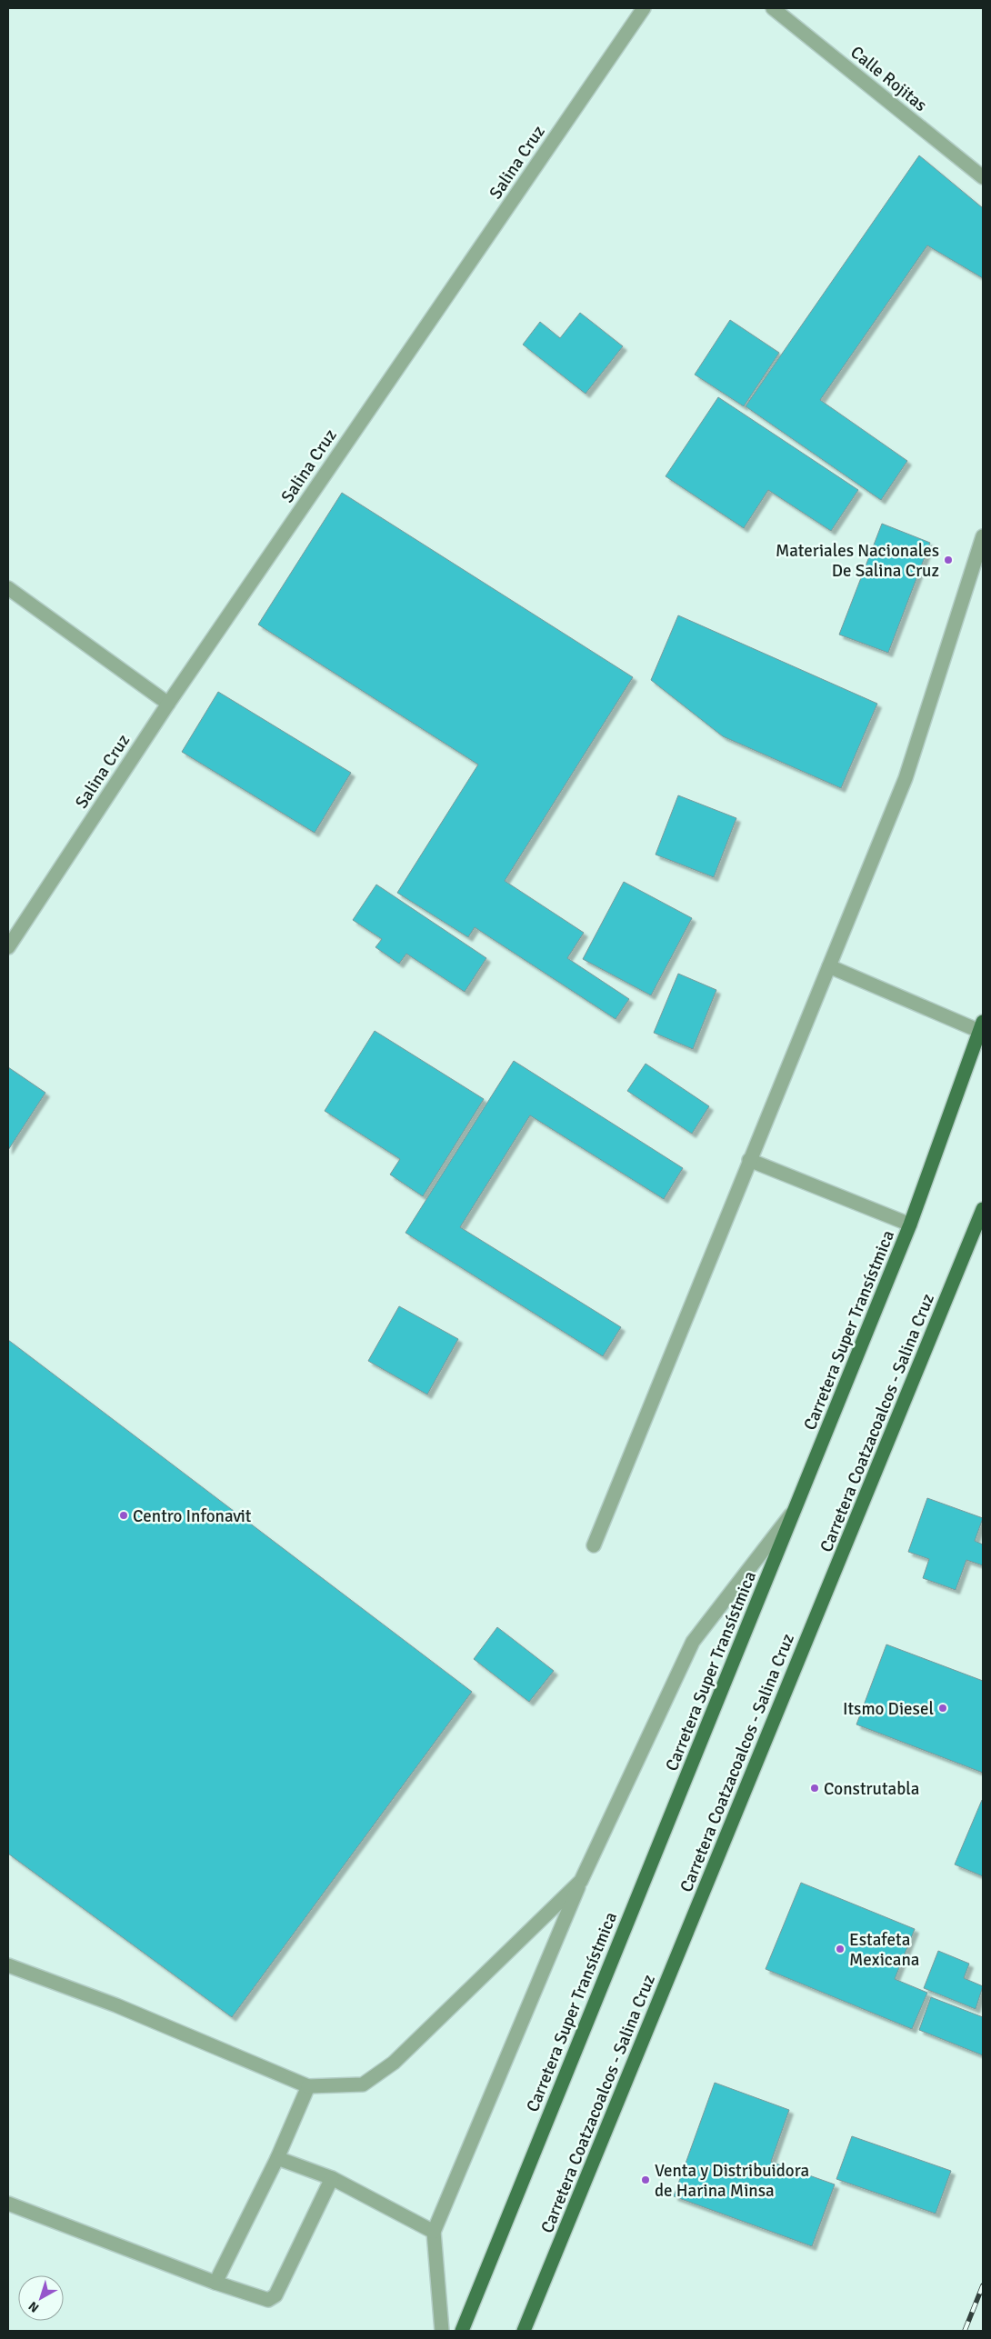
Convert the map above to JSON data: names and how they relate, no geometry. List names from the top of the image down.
{
  "streets": {
    "main road": ["Carretera Super Transístmica", "Carretera Coatzacoalcos - Salina Cruz"],
    "street": ["Calle Rojitas", "Salina Cruz"]
  },
  "places": [
    "Materiales Nacionales De Salina Cruz",
    "Centro Infonavit",
    "Itsmo Diesel",
    "Construtabla",
    "Estafeta Mexicana",
    "Venta y Distribuidora de Harina Minsa"
  ],
  "north": "bottom left"
}
